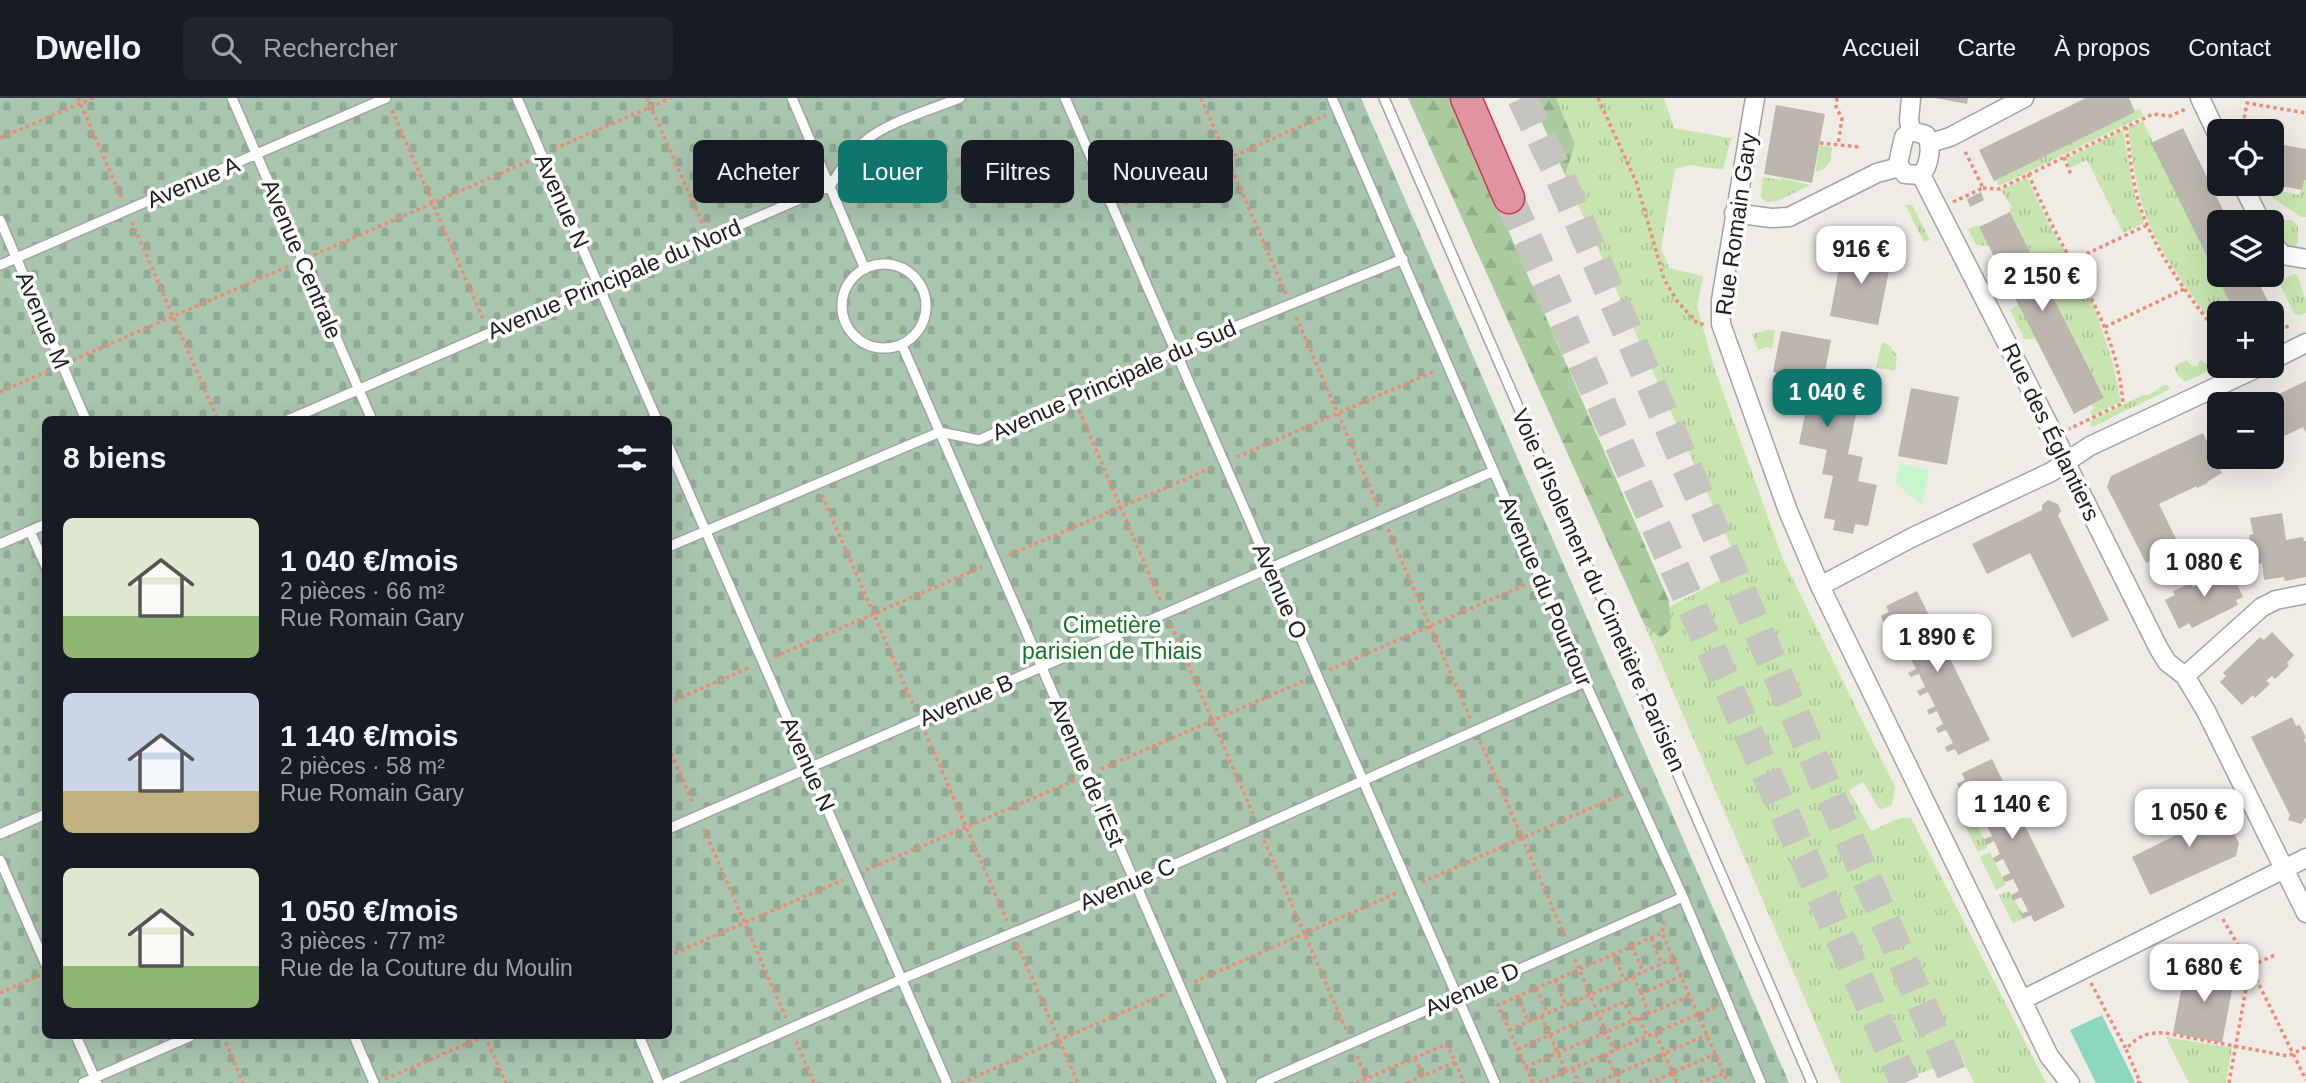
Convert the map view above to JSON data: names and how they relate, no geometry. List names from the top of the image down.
{
  "streets": {
    "street": ["Rue Romain Gary", "Rue des Églantiers"],
    "lane": [
      "Avenue A",
      "Avenue N",
      "Avenue Centrale",
      "Avenue Principale du Nord",
      "Avenue M",
      "Avenue Principale du Sud",
      "Voie d'Isolement du Cimetière Parisien",
      "Avenue O",
      "Avenue du Pourtour",
      "Avenue B",
      "Avenue de l'Est",
      "Avenue C",
      "Avenue D"
    ]
  },
  "crossings": [
    ["Avenue A", "Avenue Centrale"],
    ["Avenue A", "Avenue M"],
    ["Avenue N", "Avenue Principale du Nord"],
    ["Avenue N", "Avenue B"],
    ["Avenue N", "Avenue C"],
    ["Avenue Centrale", "Avenue Principale du Nord"],
    ["Avenue Principale du Sud", "Avenue O"],
    ["Avenue Principale du Sud", "Avenue du Pourtour"],
    ["Avenue Principale du Sud", "Avenue de l'Est"],
    ["Avenue O", "Avenue B"],
    ["Avenue O", "Avenue C"],
    ["Avenue O", "Avenue D"],
    ["Avenue du Pourtour", "Avenue B"],
    ["Avenue du Pourtour", "Avenue C"],
    ["Avenue du Pourtour", "Avenue D"],
    ["Avenue B", "Avenue de l'Est"],
    ["Avenue de l'Est", "Avenue C"]
  ],
  "parks": ["Cimetière parisien de Thiais"],
  "page": {
    "header": "Dwello",
    "search": "Rechercher",
    "nav": [
      "Accueil",
      "Carte",
      "À propos",
      "Contact"
    ],
    "map_buttons": ["+", "−"],
    "chip": [
      "Acheter",
      "Louer",
      "Filtres",
      "Nouveau"
    ],
    "price": [
      "916 €",
      "2 150 €",
      "1 040 €",
      "1 080 €",
      "1 890 €",
      "1 140 €",
      "1 050 €",
      "1 680 €"
    ],
    "heading": "8 biens",
    "list": [
      {
        "name": "1 040 €/mois",
        "note": "2 pièces · 66 m² · Rue Romain Gary"
      },
      {
        "name": "1 140 €/mois",
        "note": "2 pièces · 58 m² · Rue Romain Gary"
      },
      {
        "name": "1 050 €/mois",
        "note": "3 pièces · 77 m² · Rue de la Couture du Moulin"
      }
    ]
  }
}
